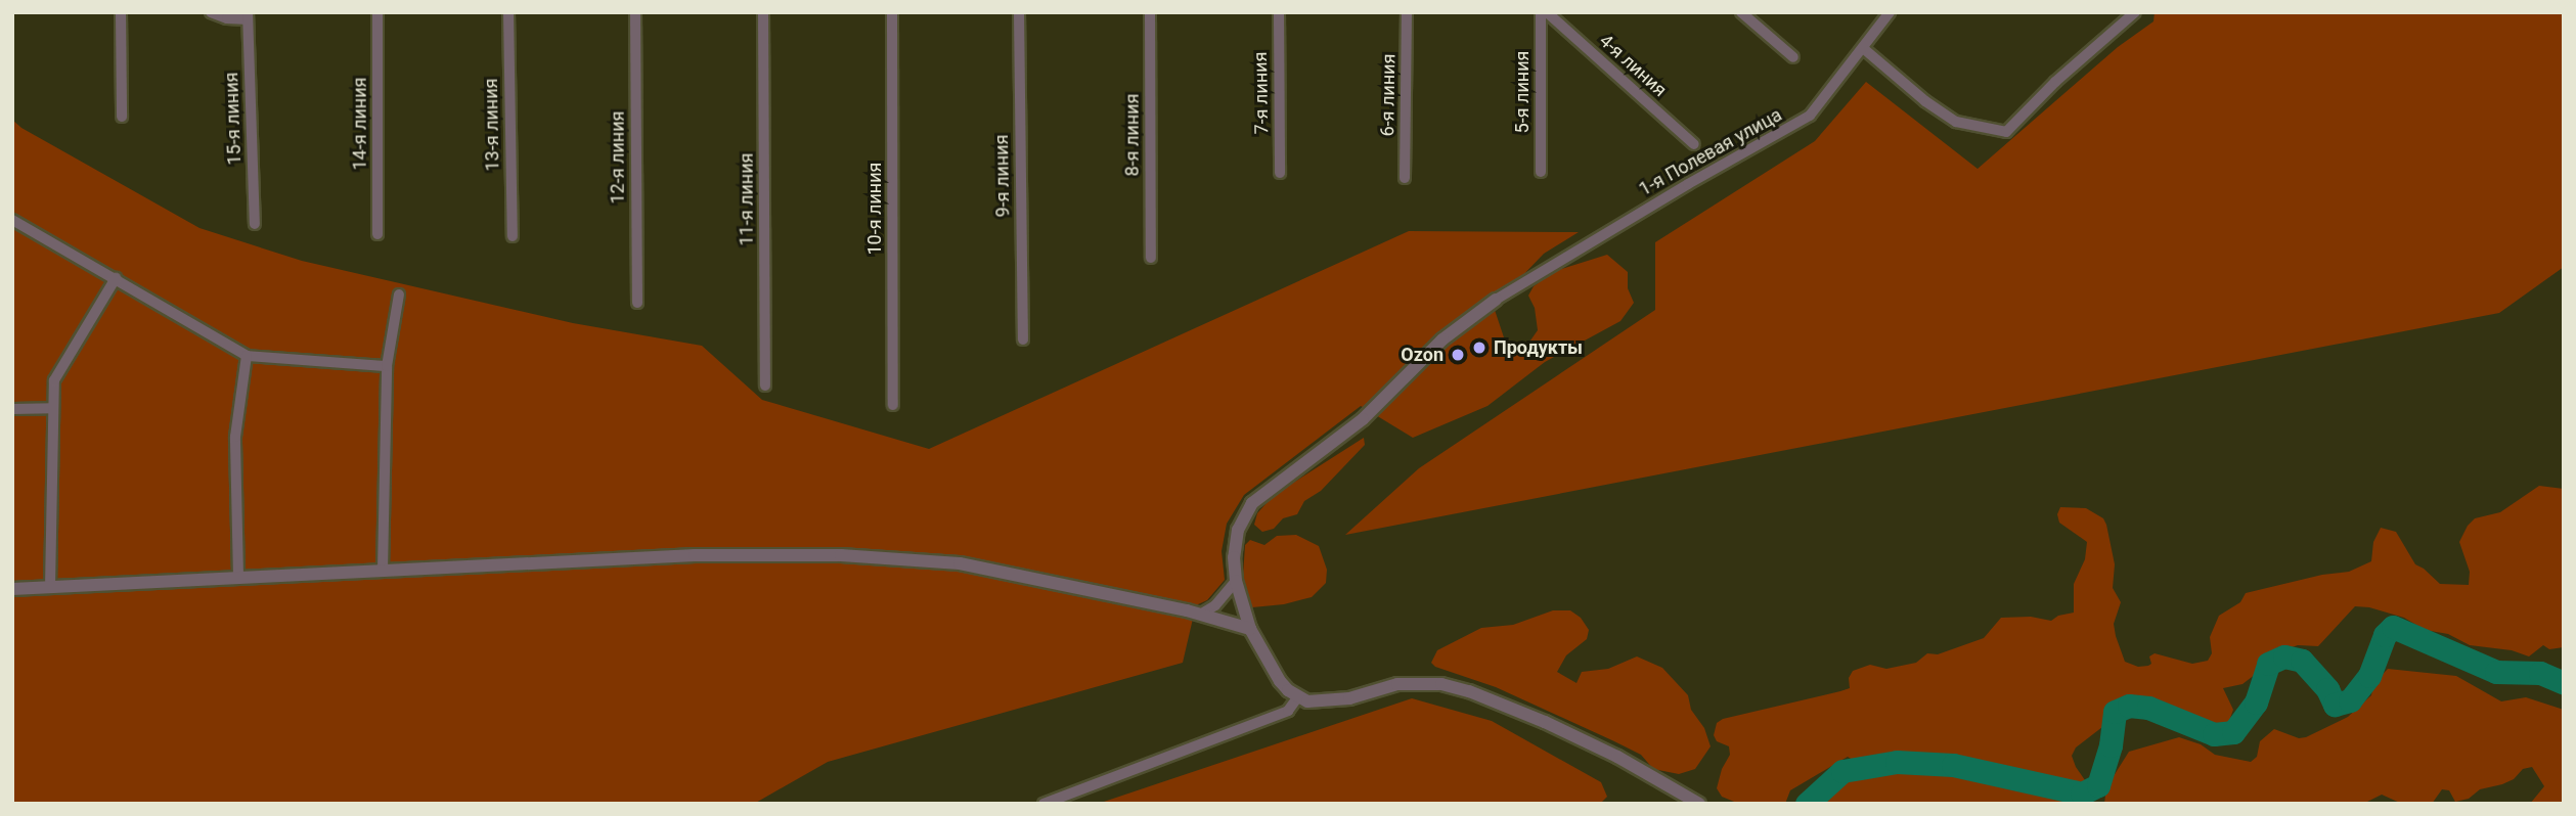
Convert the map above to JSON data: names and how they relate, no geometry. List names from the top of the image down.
{
  "streets": {
    "street": [
      "4-я линия",
      "5-я линия",
      "7-я линия",
      "6-я линия",
      "15-я линия",
      "14-я линия",
      "13-я линия",
      "8-я линия",
      "1-я Полевая улица",
      "12-я линия",
      "9-я линия",
      "11-я линия",
      "10-я линия"
    ]
  },
  "places": ["Продукты", "Ozon"]
}
